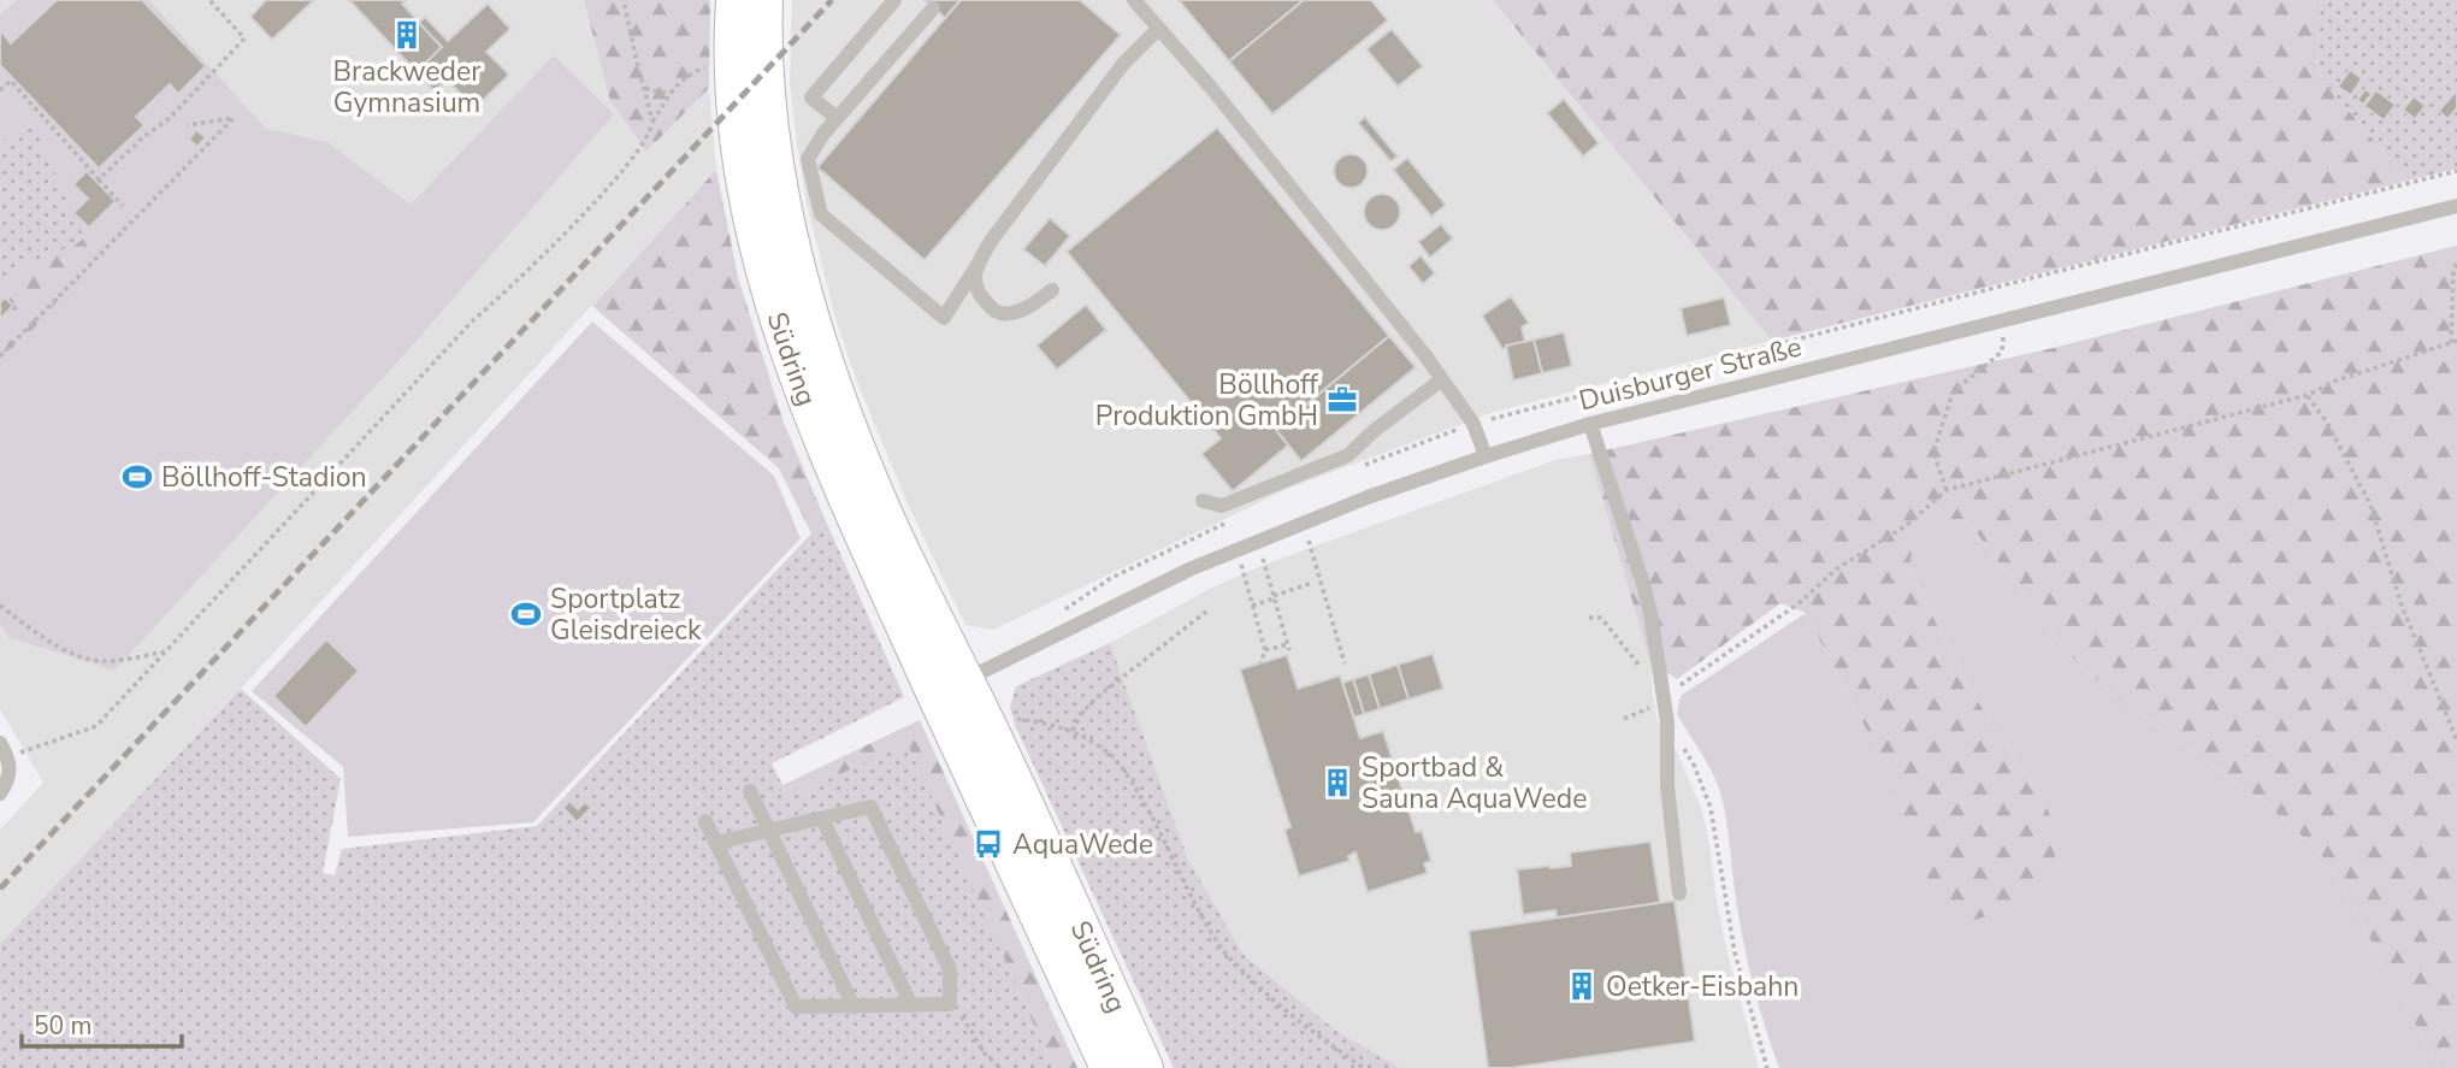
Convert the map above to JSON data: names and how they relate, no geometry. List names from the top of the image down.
{
  "streets": {
    "main road": ["Südring"],
    "street": ["Duisburger Straße"]
  },
  "crossings": [
    ["Südring", "Duisburger Straße"]
  ],
  "places": {
    "building": ["Brackweder Gymnasium", "Sportbad & Sauna AquaWede", "Oetker-Eisbahn"],
    "office": ["Böllhoff Produktion GmbH"],
    "sports": ["Böllhoff-Stadion", "Sportplatz Gleisdreieck"],
    "bus stop": ["AquaWede"]
  },
  "scale_bar": "50 m"
}
